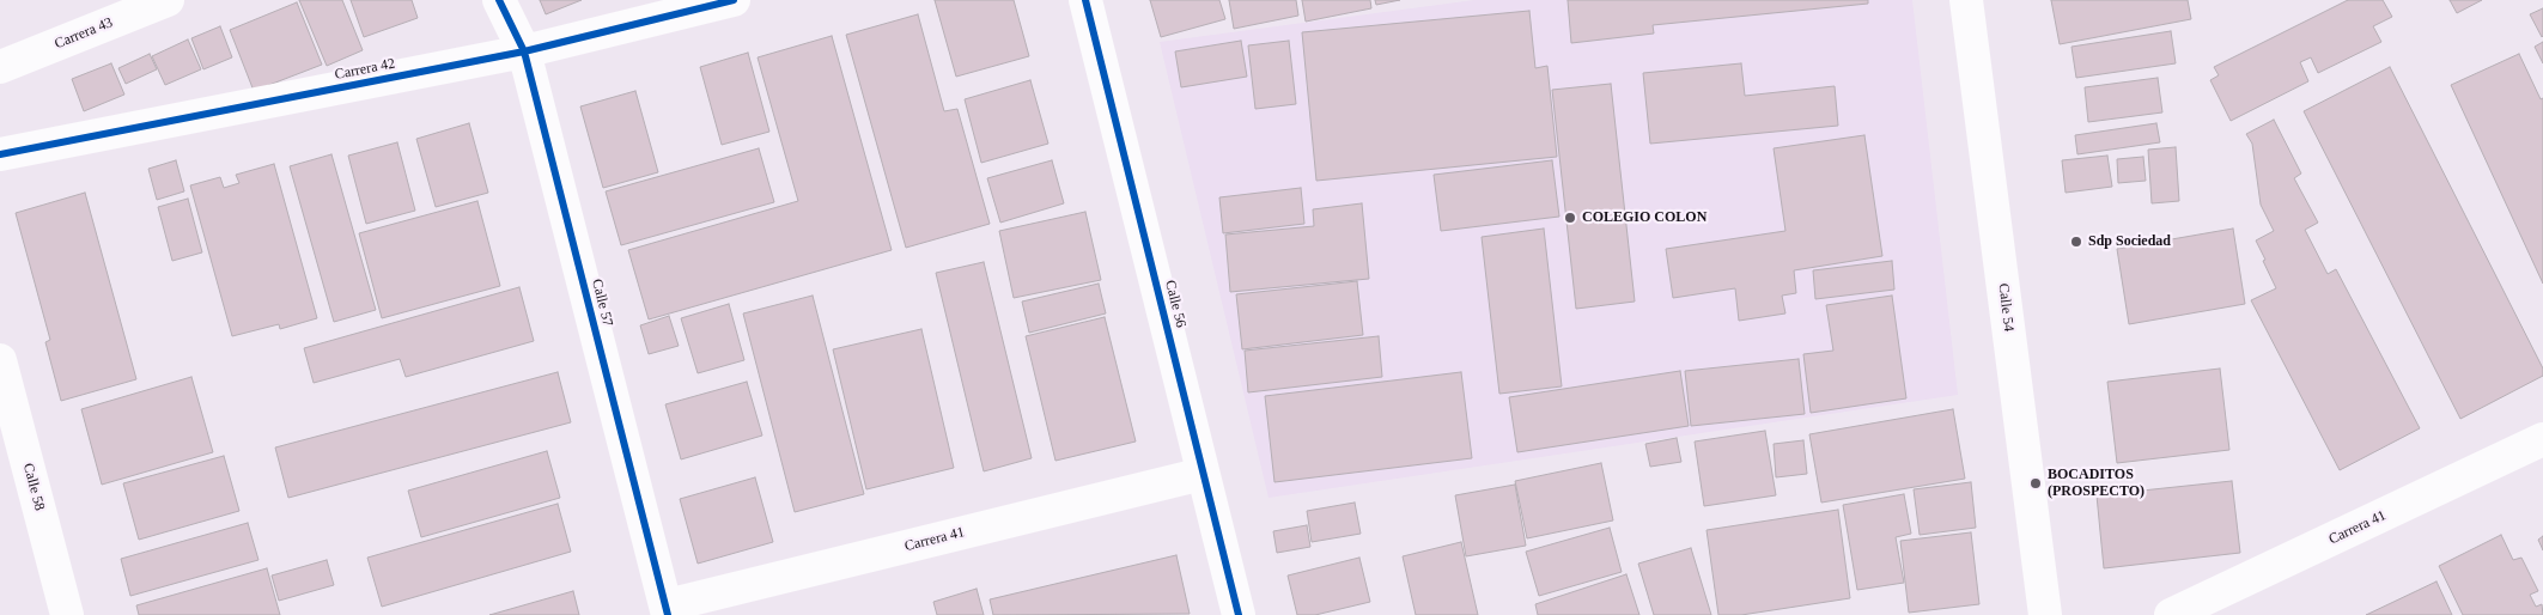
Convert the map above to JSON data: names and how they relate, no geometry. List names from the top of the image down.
{
  "streets": {
    "street": [
      "Carrera 43",
      "Carrera 42",
      "Calle 57",
      "Calle 56",
      "Calle 54",
      "Calle 58",
      "Carrera 41"
    ]
  },
  "crossings": [
    ["Carrera 42", "Calle 57"],
    ["Calle 57", "Carrera 41"],
    ["Calle 56", "Carrera 41"]
  ],
  "places": ["COLEGIO COLON", "Sdp Sociedad", "BOCADITOS (PROSPECTO)"]
}
